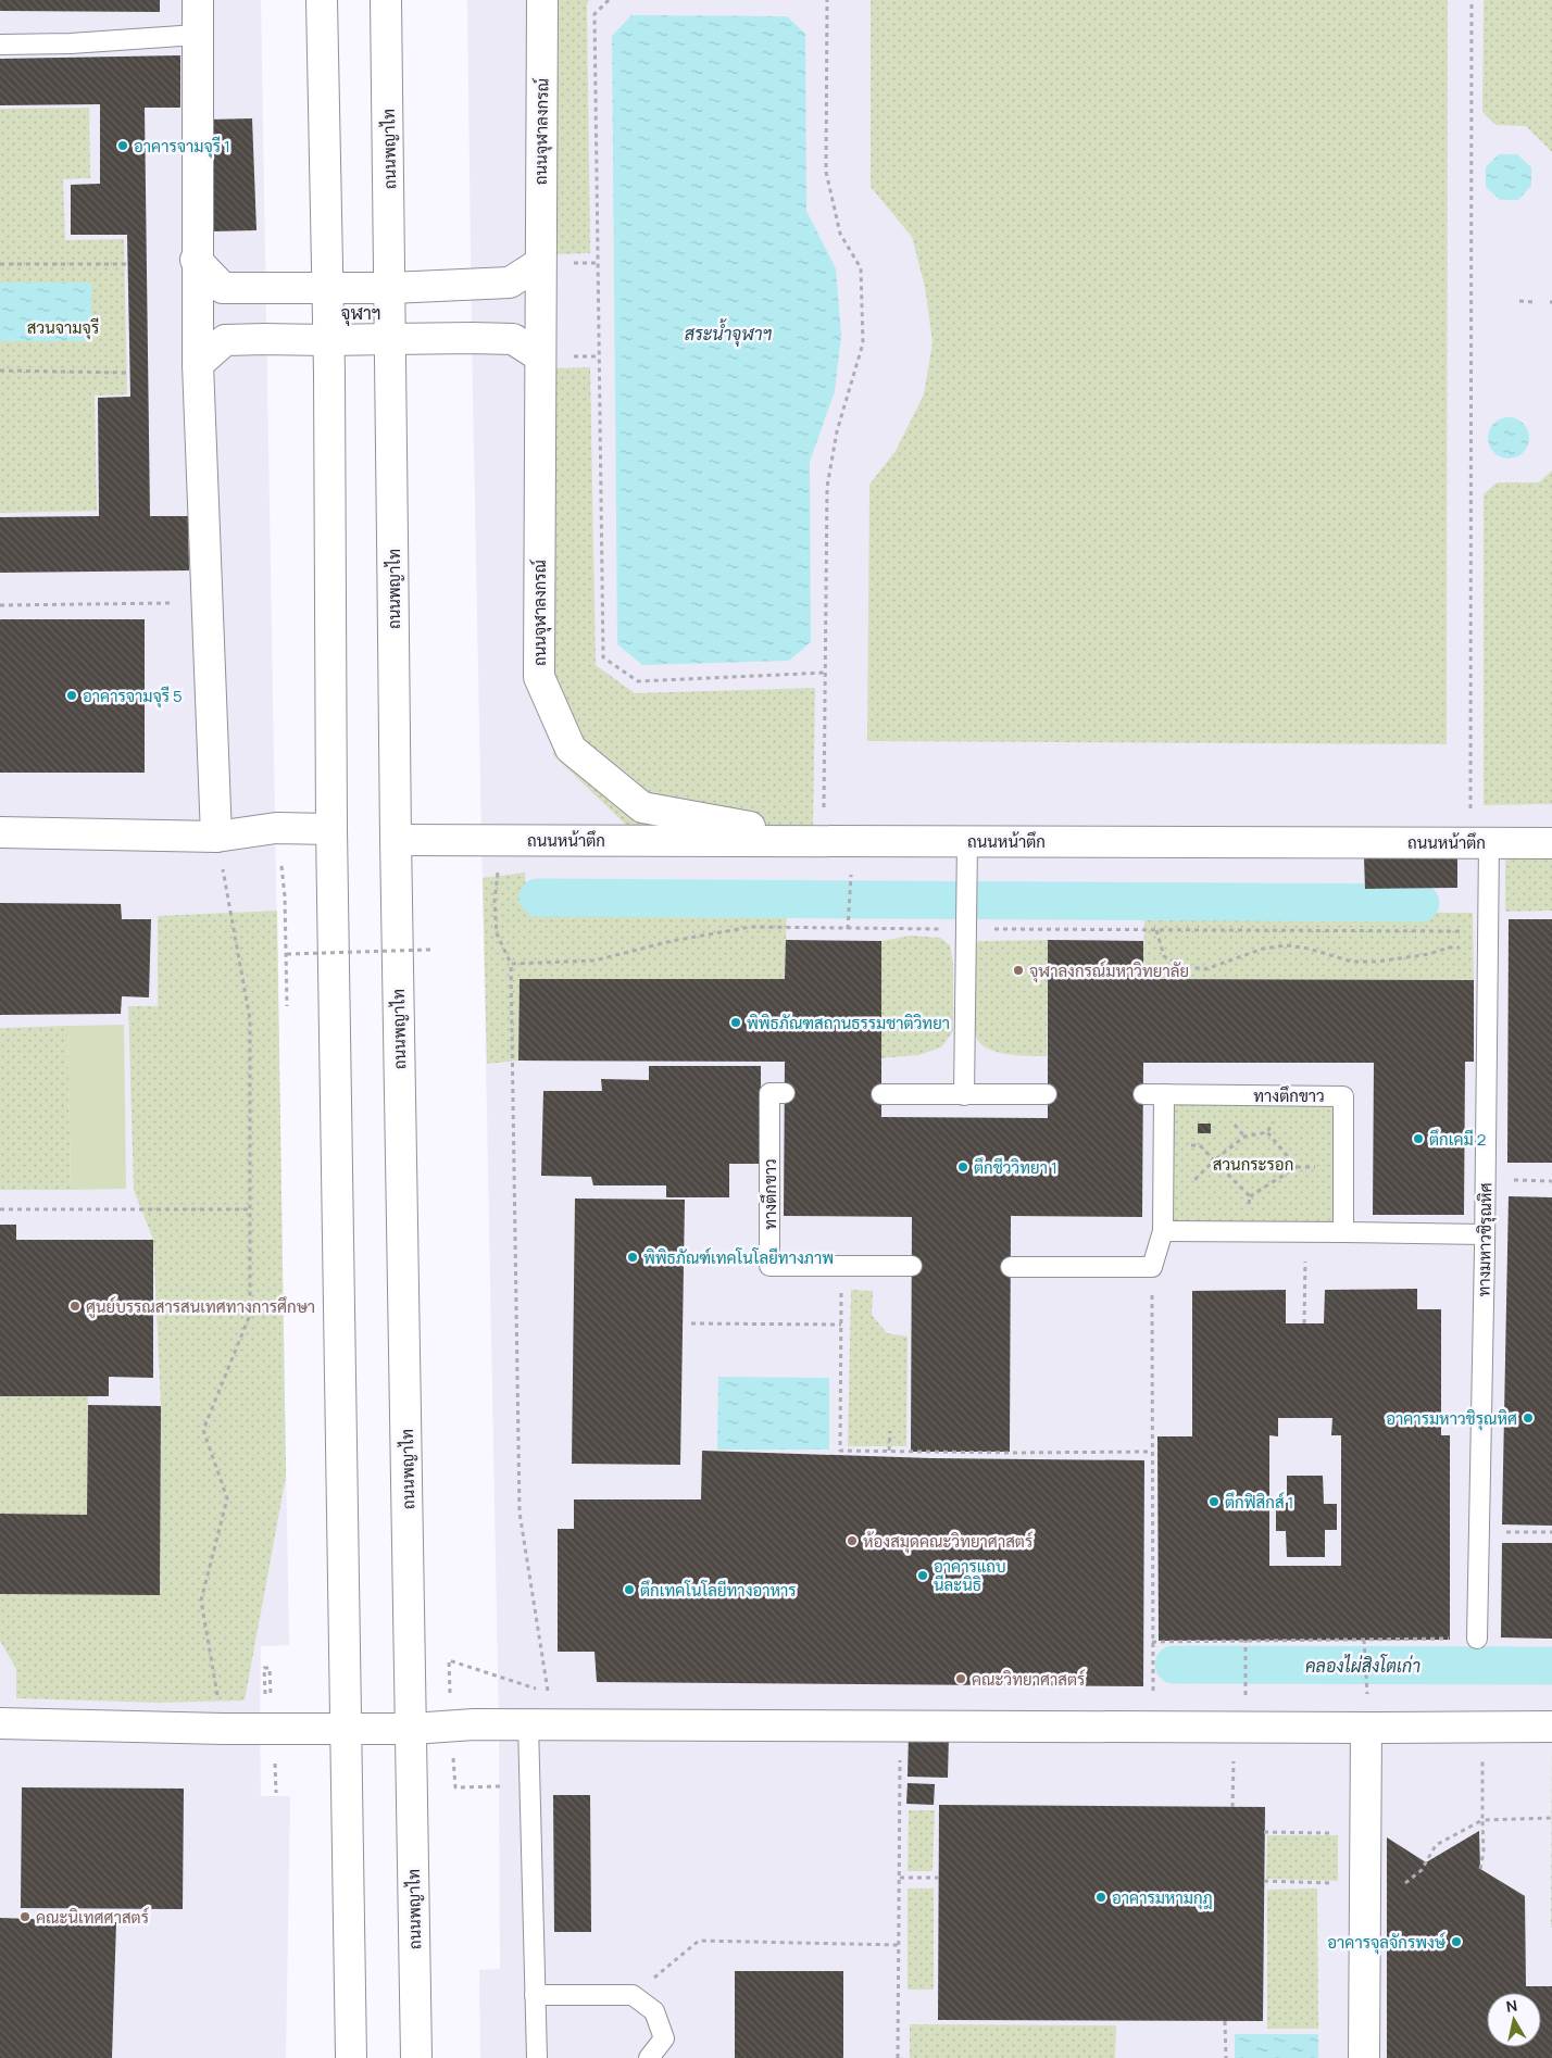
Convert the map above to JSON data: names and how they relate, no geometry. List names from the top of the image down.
{
  "streets": {
    "street": ["ถนนจุฬาลงกรณ์", "ถนนพญาไท", "ถนนหน้าตึก"],
    "lane": ["ทางตึกขาว", "ทางมหาวชิรุณหิศ"]
  },
  "crossings": [
    ["ถนนจุฬาลงกรณ์", "ถนนหน้าตึก"],
    ["ถนนพญาไท", "ถนนหน้าตึก"],
    ["ถนนหน้าตึก", "ทางมหาวชิรุณหิศ"]
  ],
  "districts": ["จุฬาฯ"],
  "water": ["สระน้ำจุฬาฯ", "คลองไผ่สิงโตเก่า"],
  "parks": ["สวนจามจุรี", "สวนกระรอก"],
  "places": [
    "อาคารจามจุรี 1",
    "อาคารจามจุรี 5",
    "จุฬาลงกรณ์มหาวิทยาลัย",
    "พิพิธภัณฑสถานธรรมชาติวิทยา",
    "ตึกเคมี 2",
    "ตึกชีววิทยา 1",
    "พิพิธภัณฑ์เทคโนโลยีทางภาพ",
    "ศูนย์บรรณสารสนเทศทางการศึกษา",
    "อาคารมหาวชิรุณหิศ",
    "ตึกฟิสิกส์ 1",
    "ห้องสมุดคณะวิทยาศาสตร์",
    "อาคารแถบ นีละนิธิ",
    "ตึกเทคโนโลยีทางอาหาร",
    "คณะวิทยาศาสตร์",
    "อาคารมหามกุฎ",
    "คณะนิเทศศาสตร์",
    "อาคารจุลจักรพงษ์"
  ],
  "north": "top"
}
